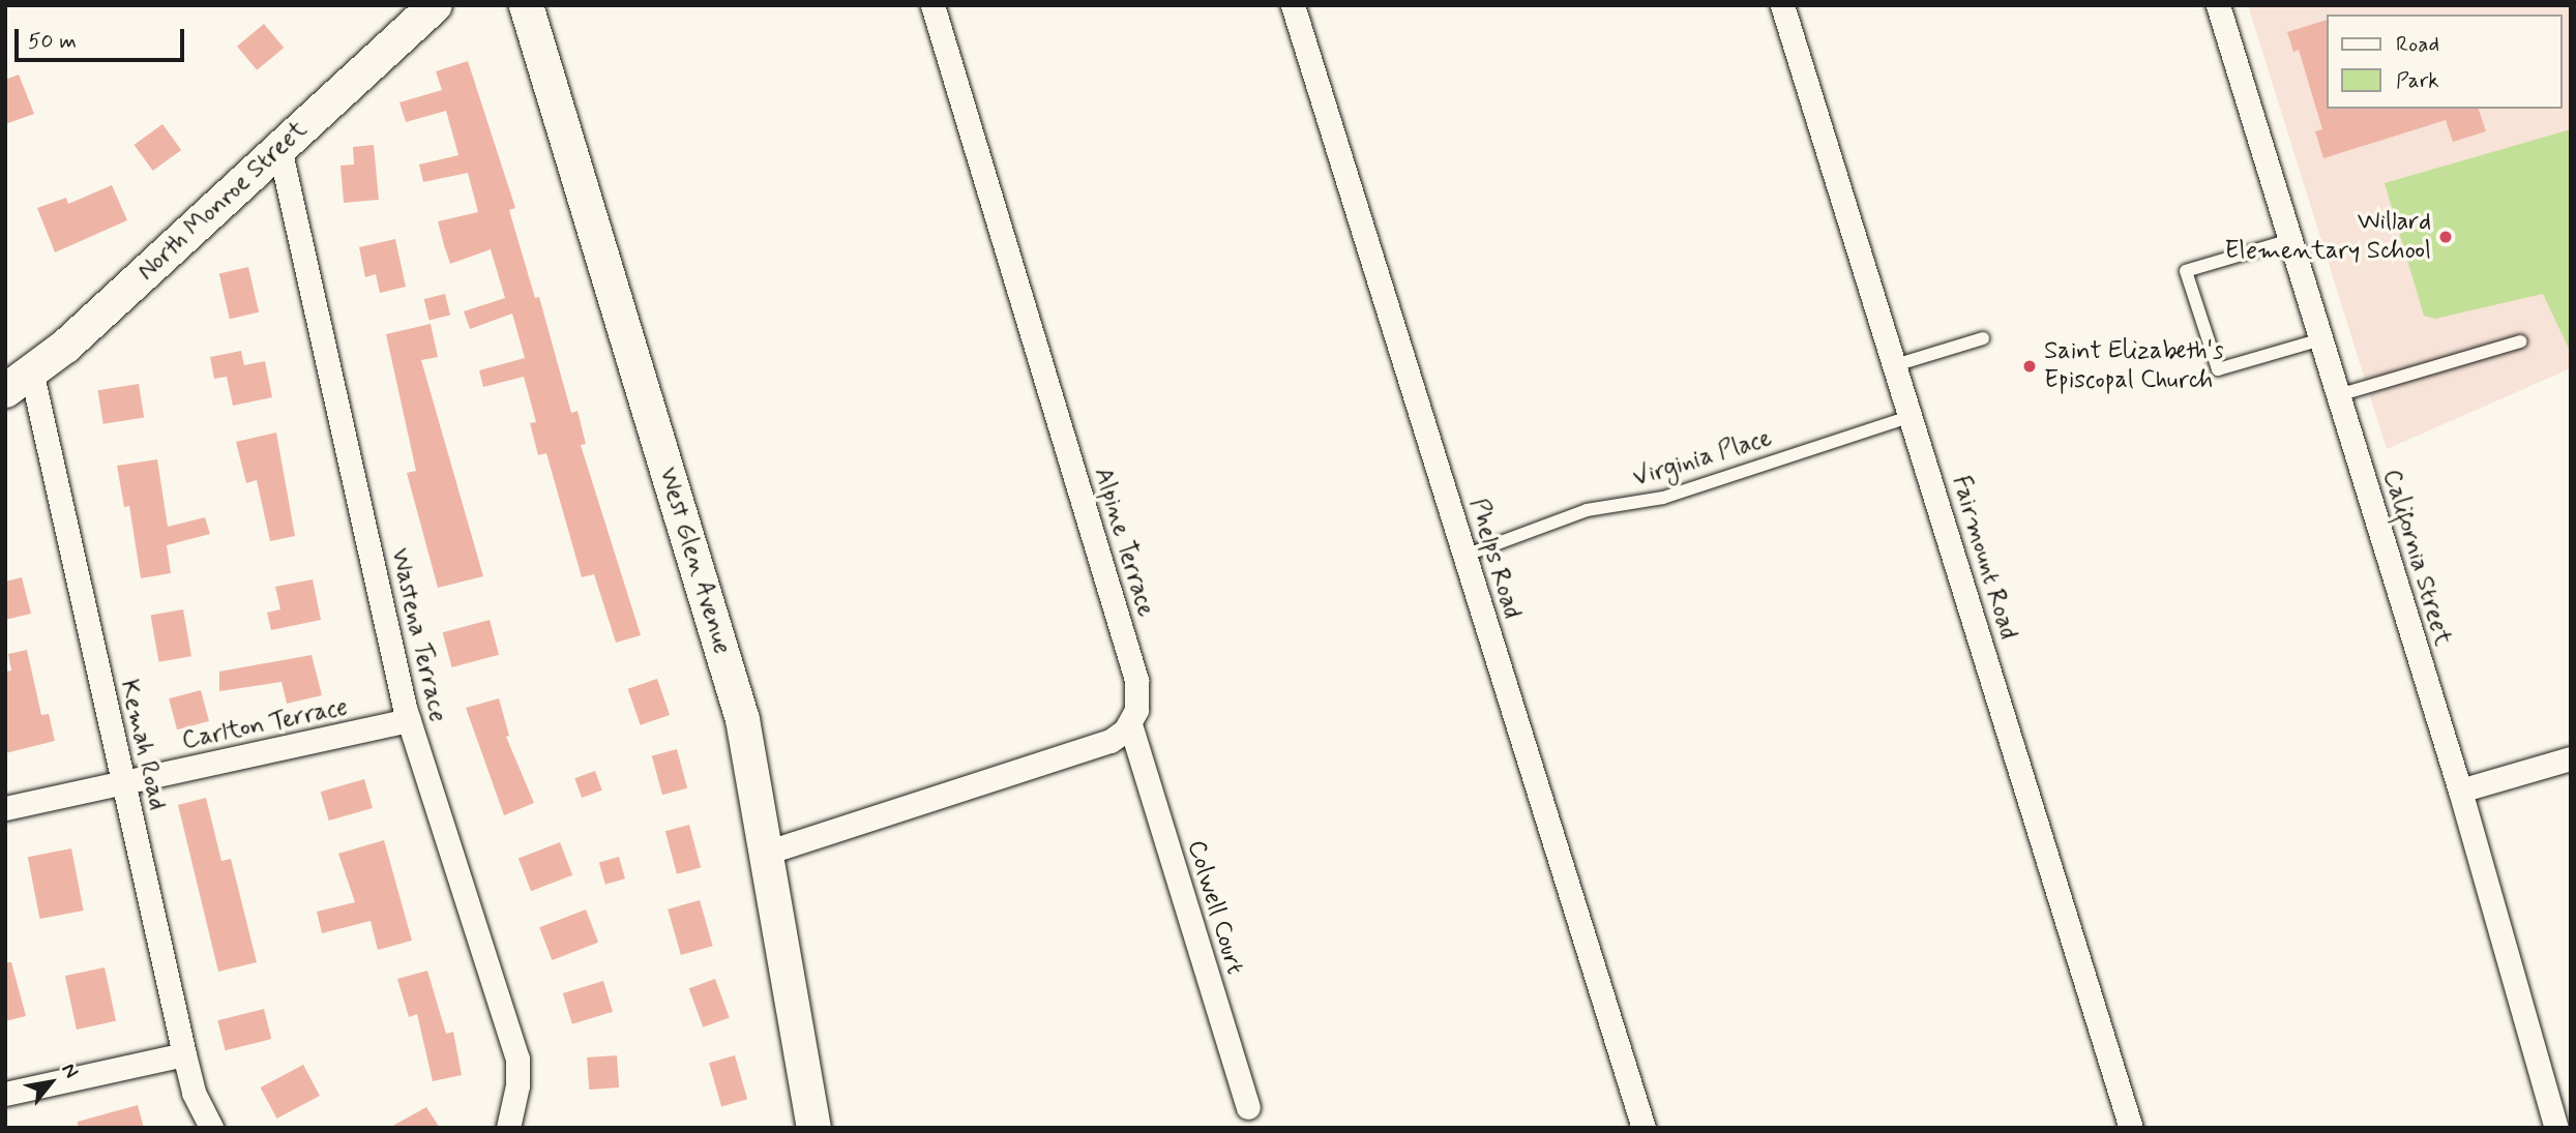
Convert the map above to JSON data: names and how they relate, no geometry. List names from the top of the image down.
{
  "streets": {
    "street": [
      "North Monroe Street",
      "Alpine Terrace",
      "Fairmount Road",
      "California Street",
      "Phelps Road",
      "West Glen Avenue",
      "Wastena Terrace",
      "Carlton Terrace",
      "Kemah Road",
      "Colwell Court"
    ],
    "lane": ["Virginia Place"]
  },
  "crossings": [
    ["North Monroe Street", "Wastena Terrace"],
    ["North Monroe Street", "Kemah Road"],
    ["Virginia Place", "Fairmount Road"],
    ["Virginia Place", "Phelps Road"],
    ["Alpine Terrace", "Colwell Court"],
    ["Wastena Terrace", "Carlton Terrace"],
    ["Carlton Terrace", "Kemah Road"]
  ],
  "places": ["Willard Elementary School", "Saint Elizabeth's Episcopal Church"],
  "legend": ["Road", "Park"],
  "scale_bar": "50 m",
  "north": "top right"
}
